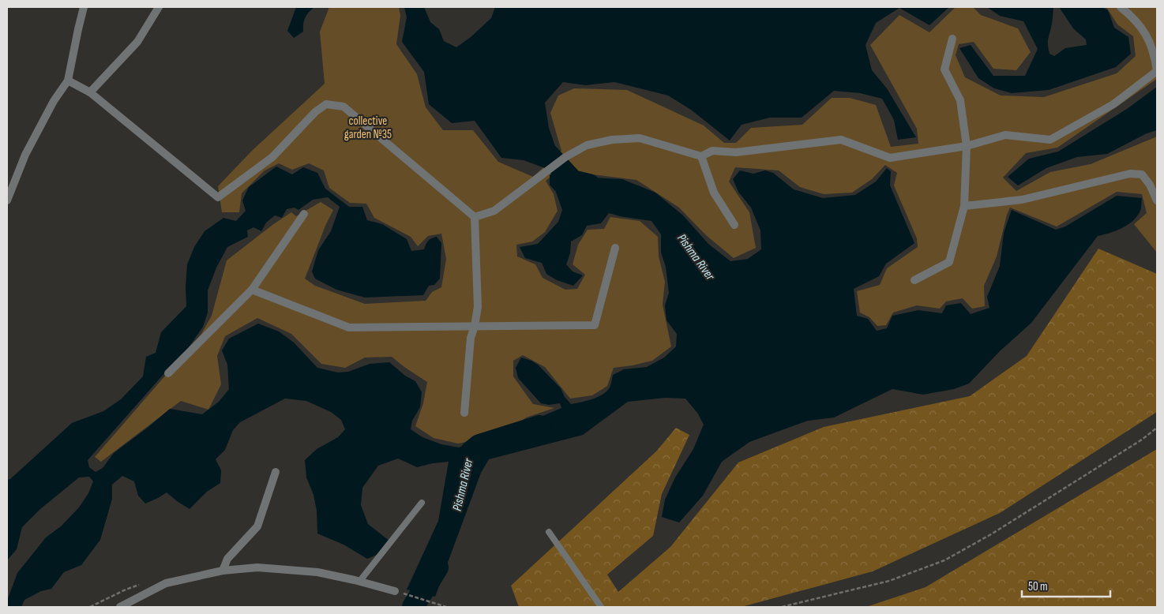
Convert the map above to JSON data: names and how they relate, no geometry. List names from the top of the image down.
{
  "water": ["Pishma River"],
  "parks": ["collective garden №35"],
  "scale_bar": "50 m"
}
